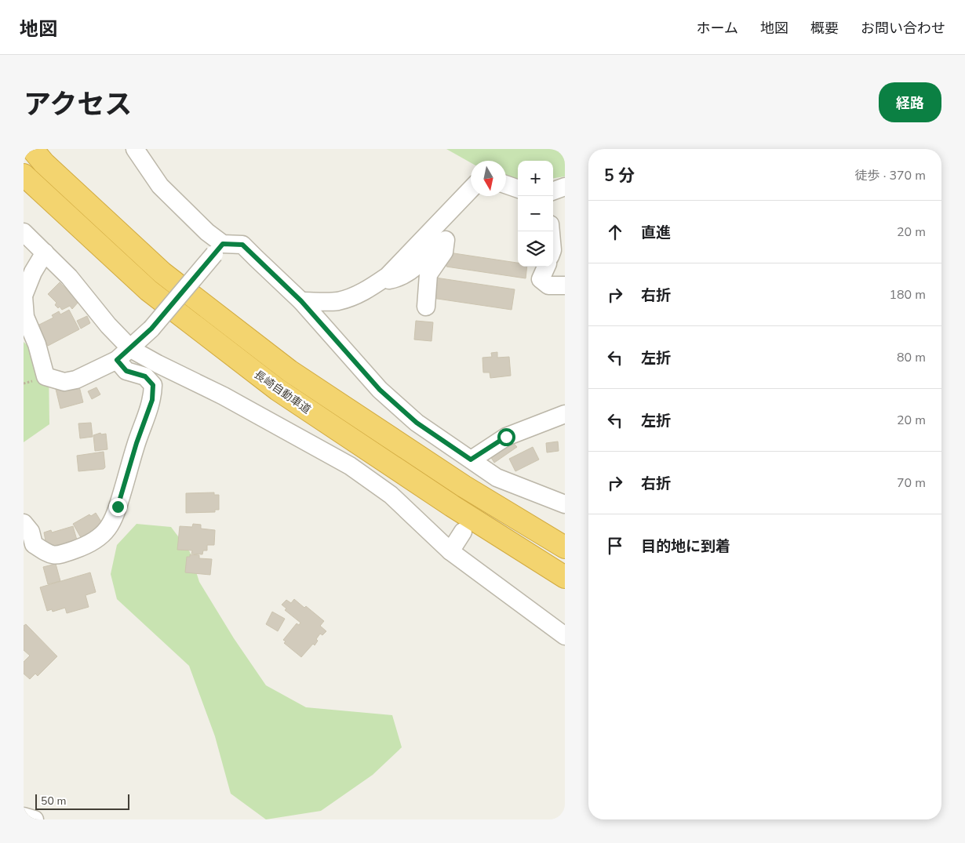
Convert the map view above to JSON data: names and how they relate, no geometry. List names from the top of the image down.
{
  "streets": {
    "highway": ["長崎自動車道"]
  },
  "scale_bar": "50 m",
  "north": "bottom",
  "page": {
    "header": "地図",
    "nav": [
      "ホーム",
      "地図",
      "概要",
      "お問い合わせ"
    ],
    "title": "アクセス",
    "buttons": "経路",
    "heading": ["5 分", "徒歩 · 370 m"],
    "map_buttons": ["+", "−"],
    "list": [
      ["直進", "20 m"],
      ["右折", "180 m"],
      ["左折", "80 m"],
      ["左折", "20 m"],
      ["右折", "70 m"],
      "目的地に到着"
    ],
    "scale": "50 m"
  }
}
